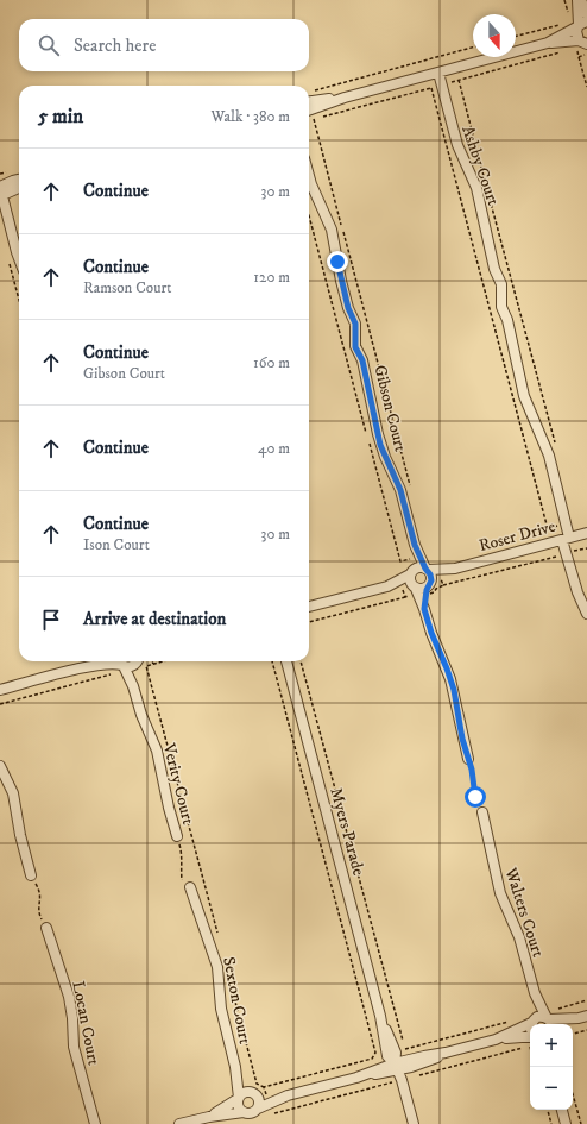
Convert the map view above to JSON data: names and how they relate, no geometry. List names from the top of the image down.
{
  "streets": {
    "street": [
      "Ashby Court",
      "Gibson Court",
      "Roser Drive",
      "Verity Court",
      "Myers Parade",
      "Walters Court",
      "Sexton Court",
      "Locan Court"
    ]
  },
  "crossings": [
    ["Ashby Court", "Roser Drive"],
    ["Gibson Court", "Roser Drive"]
  ],
  "north": "bottom",
  "page": {
    "search": "Search here",
    "heading": ["5 min", "Walk · 380 m"],
    "list": [
      ["Continue", "30 m"],
      ["Continue", "Ramson Court", "120 m"],
      ["Continue", "Gibson Court", "160 m"],
      ["Continue", "40 m"],
      ["Continue", "Ison Court", "30 m"],
      "Arrive at destination"
    ],
    "map_buttons": ["+", "−"]
  }
}
